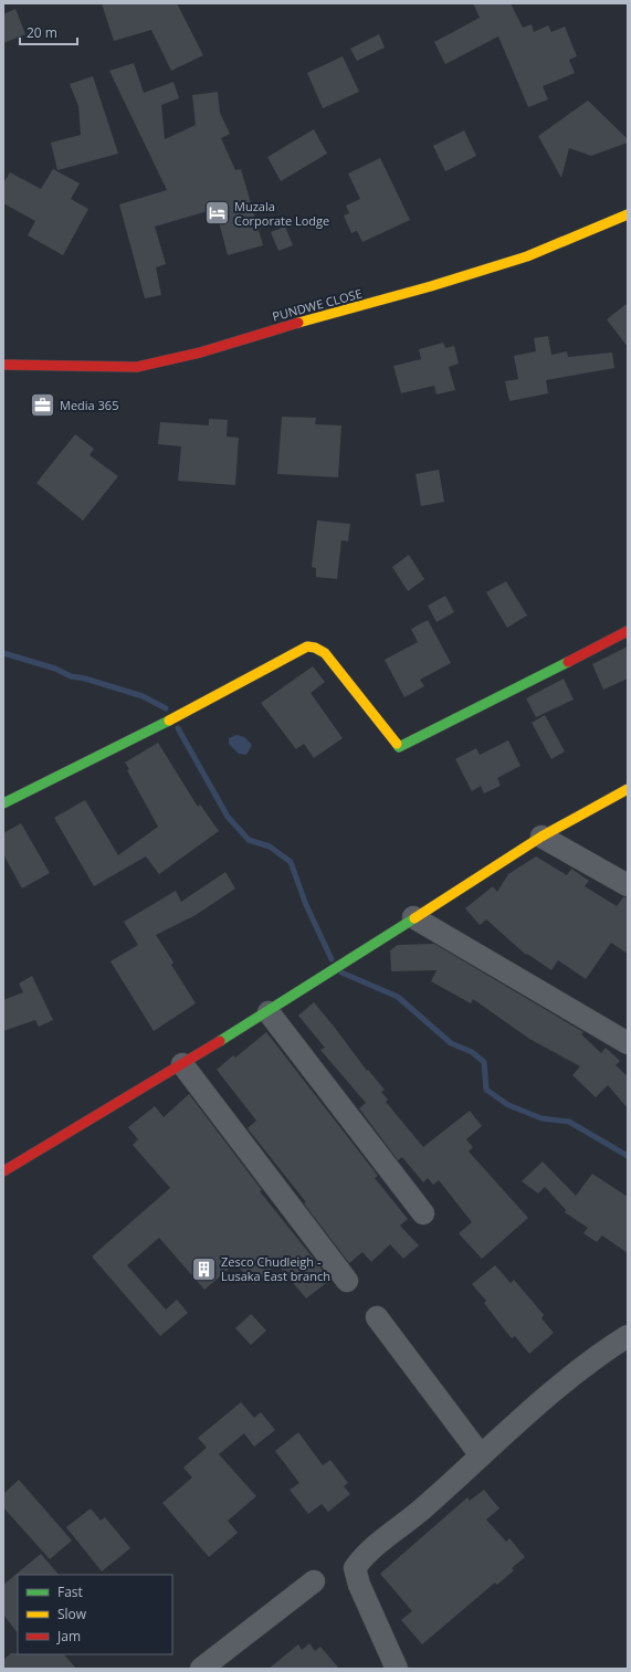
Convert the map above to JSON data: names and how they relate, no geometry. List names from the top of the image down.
{
  "streets": {
    "street": ["PUNDWE CLOSE"]
  },
  "places": {
    "hotel": ["Muzala Corporate Lodge"],
    "office": ["Media 365"],
    "building": ["Zesco Chudleigh - Lusaka East branch"]
  },
  "legend": ["Fast", "Slow", "Jam"],
  "scale_bar": "20 m"
}
